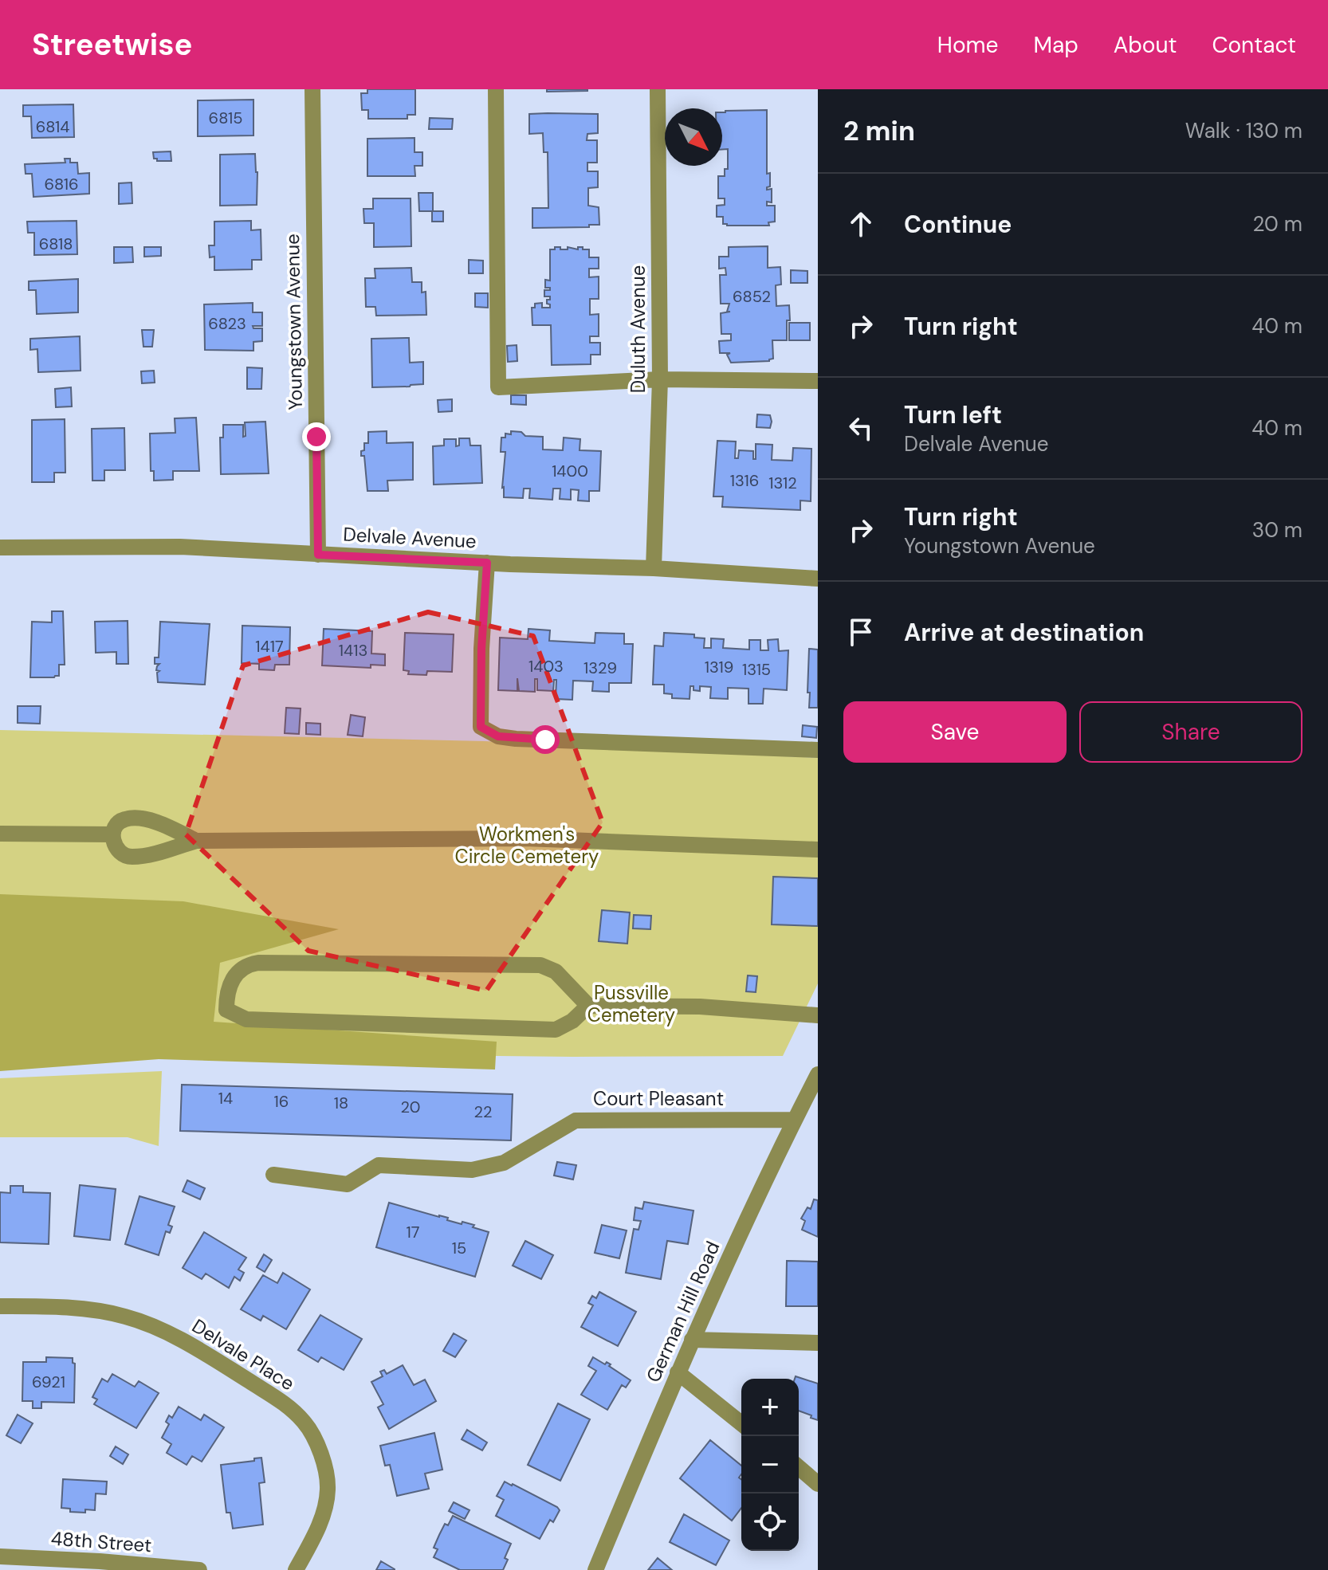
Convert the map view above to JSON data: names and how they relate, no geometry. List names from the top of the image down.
{
  "streets": {
    "street": [
      "Youngstown Avenue",
      "Duluth Avenue",
      "Delvale Avenue",
      "Court Pleasant",
      "German Hill Road",
      "Delvale Place",
      "48th Street"
    ]
  },
  "crossings": [
    ["Youngstown Avenue", "Delvale Avenue"],
    ["Duluth Avenue", "Delvale Avenue"],
    ["Court Pleasant", "German Hill Road"]
  ],
  "parks": ["Workmen's Circle Cemetery", "Pussville Cemetery"],
  "house_numbers": [
    "6815",
    "6814",
    "6816",
    "6818",
    "6852",
    "6823",
    "1400",
    "1316",
    "1312",
    "1417",
    "1413",
    "1403",
    "1319",
    "1329",
    "1315",
    "14",
    "16",
    "18",
    "20",
    "22",
    "17",
    "15",
    "6921"
  ],
  "north": "bottom right",
  "page": {
    "header": "Streetwise",
    "nav": [
      "Home",
      "Map",
      "About",
      "Contact"
    ],
    "heading": ["2 min", "Walk · 130 m"],
    "list": [
      ["Continue", "20 m"],
      ["Turn right", "40 m"],
      ["Turn left", "Delvale Avenue", "40 m"],
      ["Turn right", "Youngstown Avenue", "30 m"],
      "Arrive at destination"
    ],
    "buttons": ["Save", "Share"],
    "map_buttons": ["+", "−"]
  }
}
